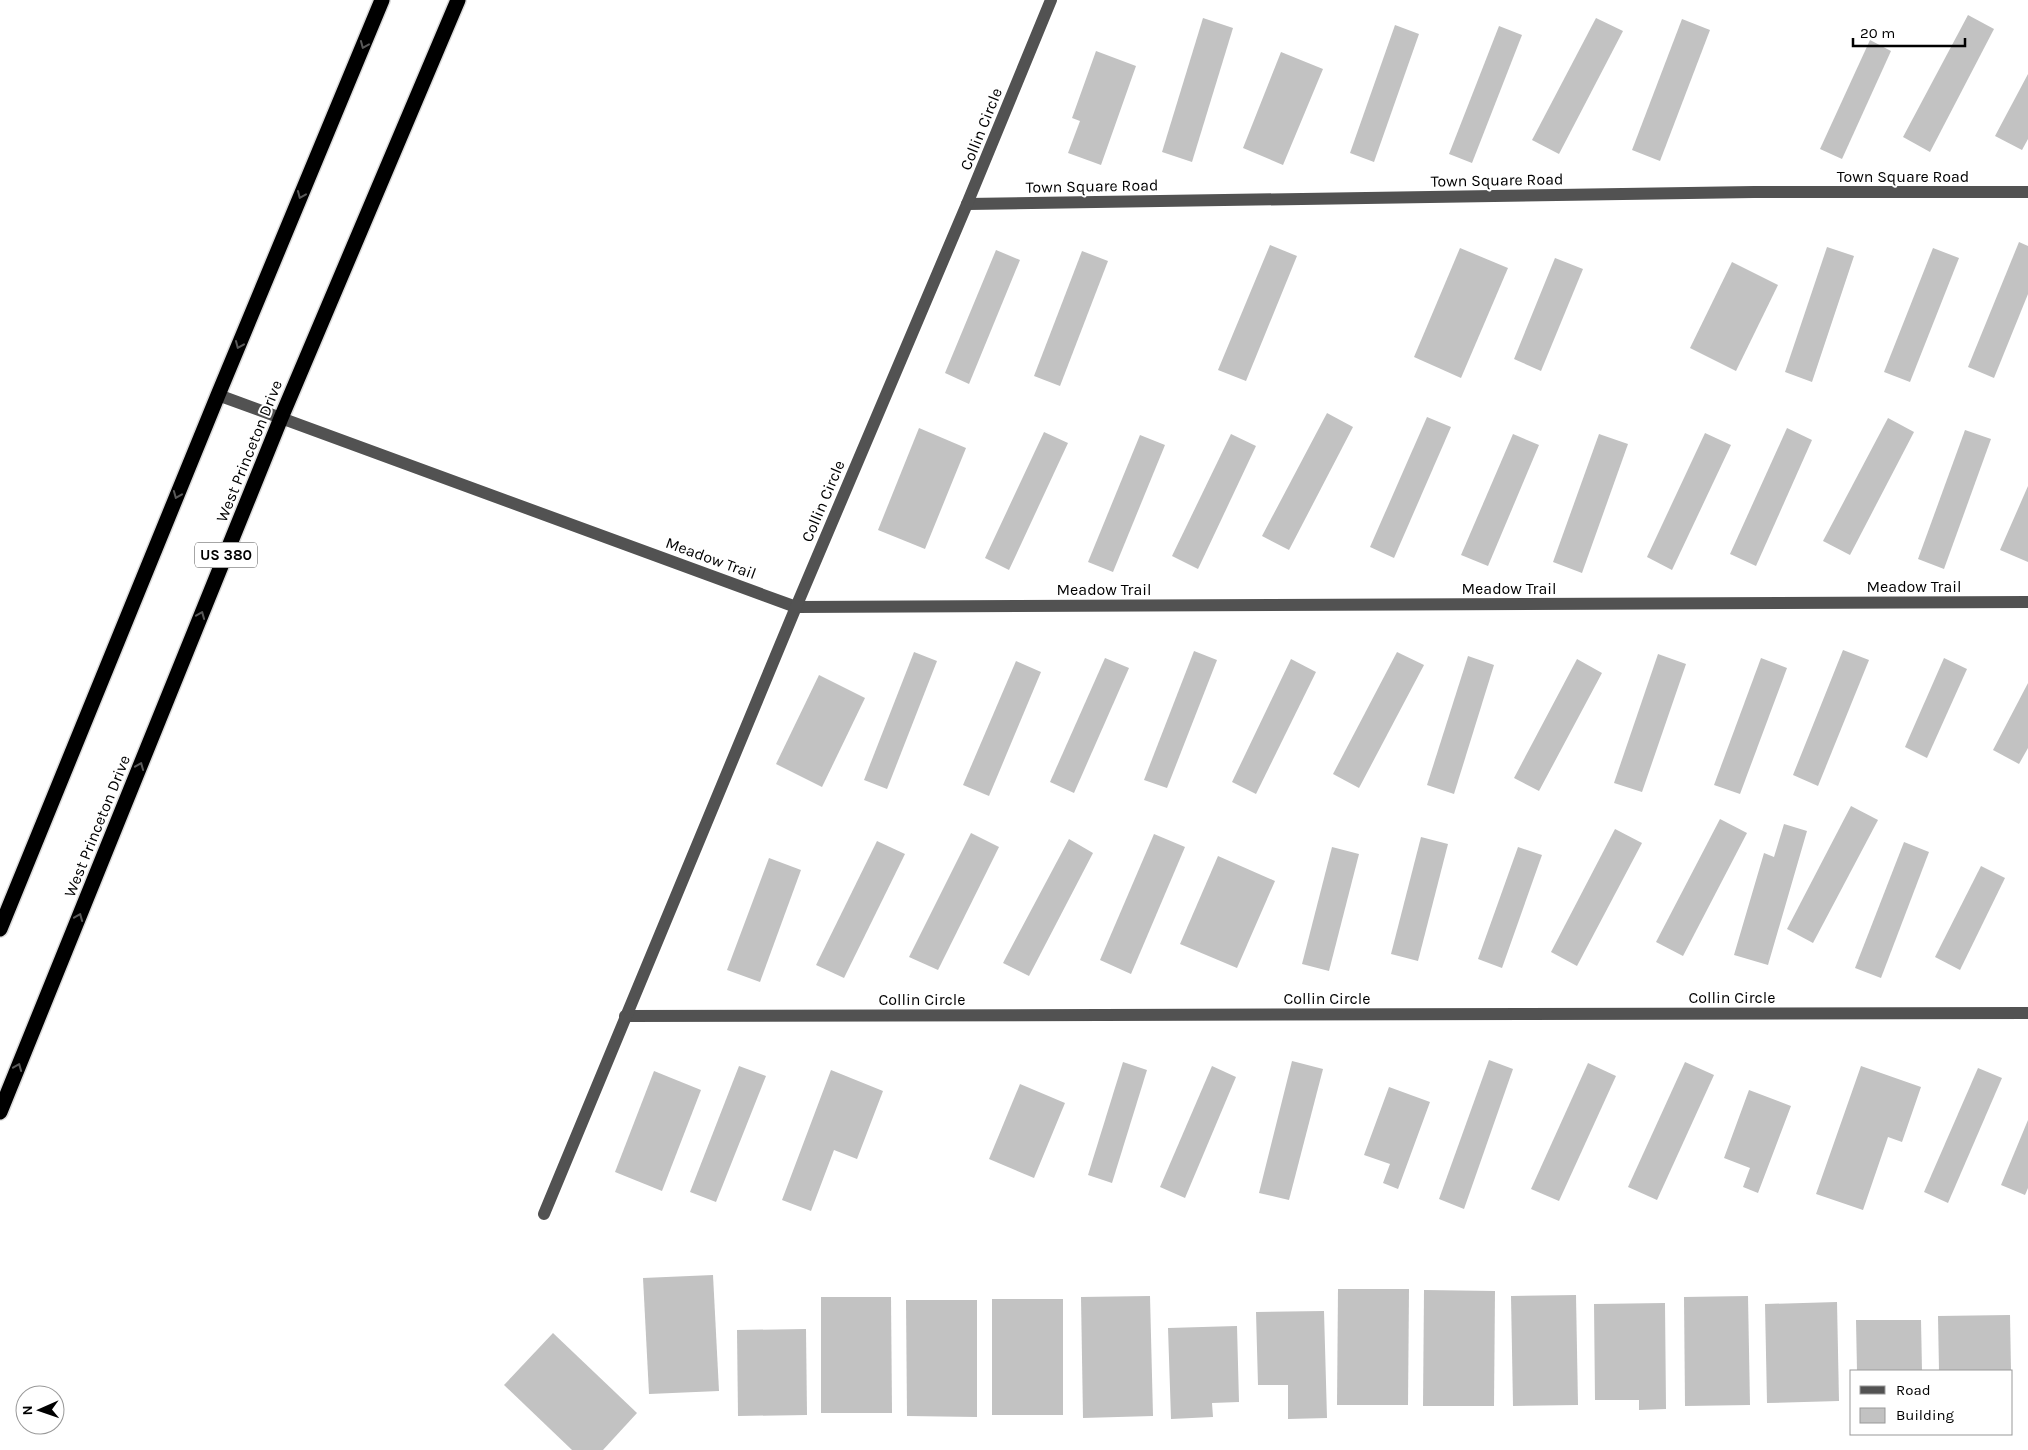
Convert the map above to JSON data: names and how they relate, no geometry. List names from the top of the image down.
{
  "streets": {
    "highway": ["West Princeton Drive", "US 380"],
    "street": ["Collin Circle", "Town Square Road", "Meadow Trail"]
  },
  "crossings": [
    ["Collin Circle", "Town Square Road"],
    ["Collin Circle", "Meadow Trail"],
    ["West Princeton Drive", "Meadow Trail"]
  ],
  "legend": ["Road", "Building"],
  "scale_bar": "20 m",
  "north": "left"
}
